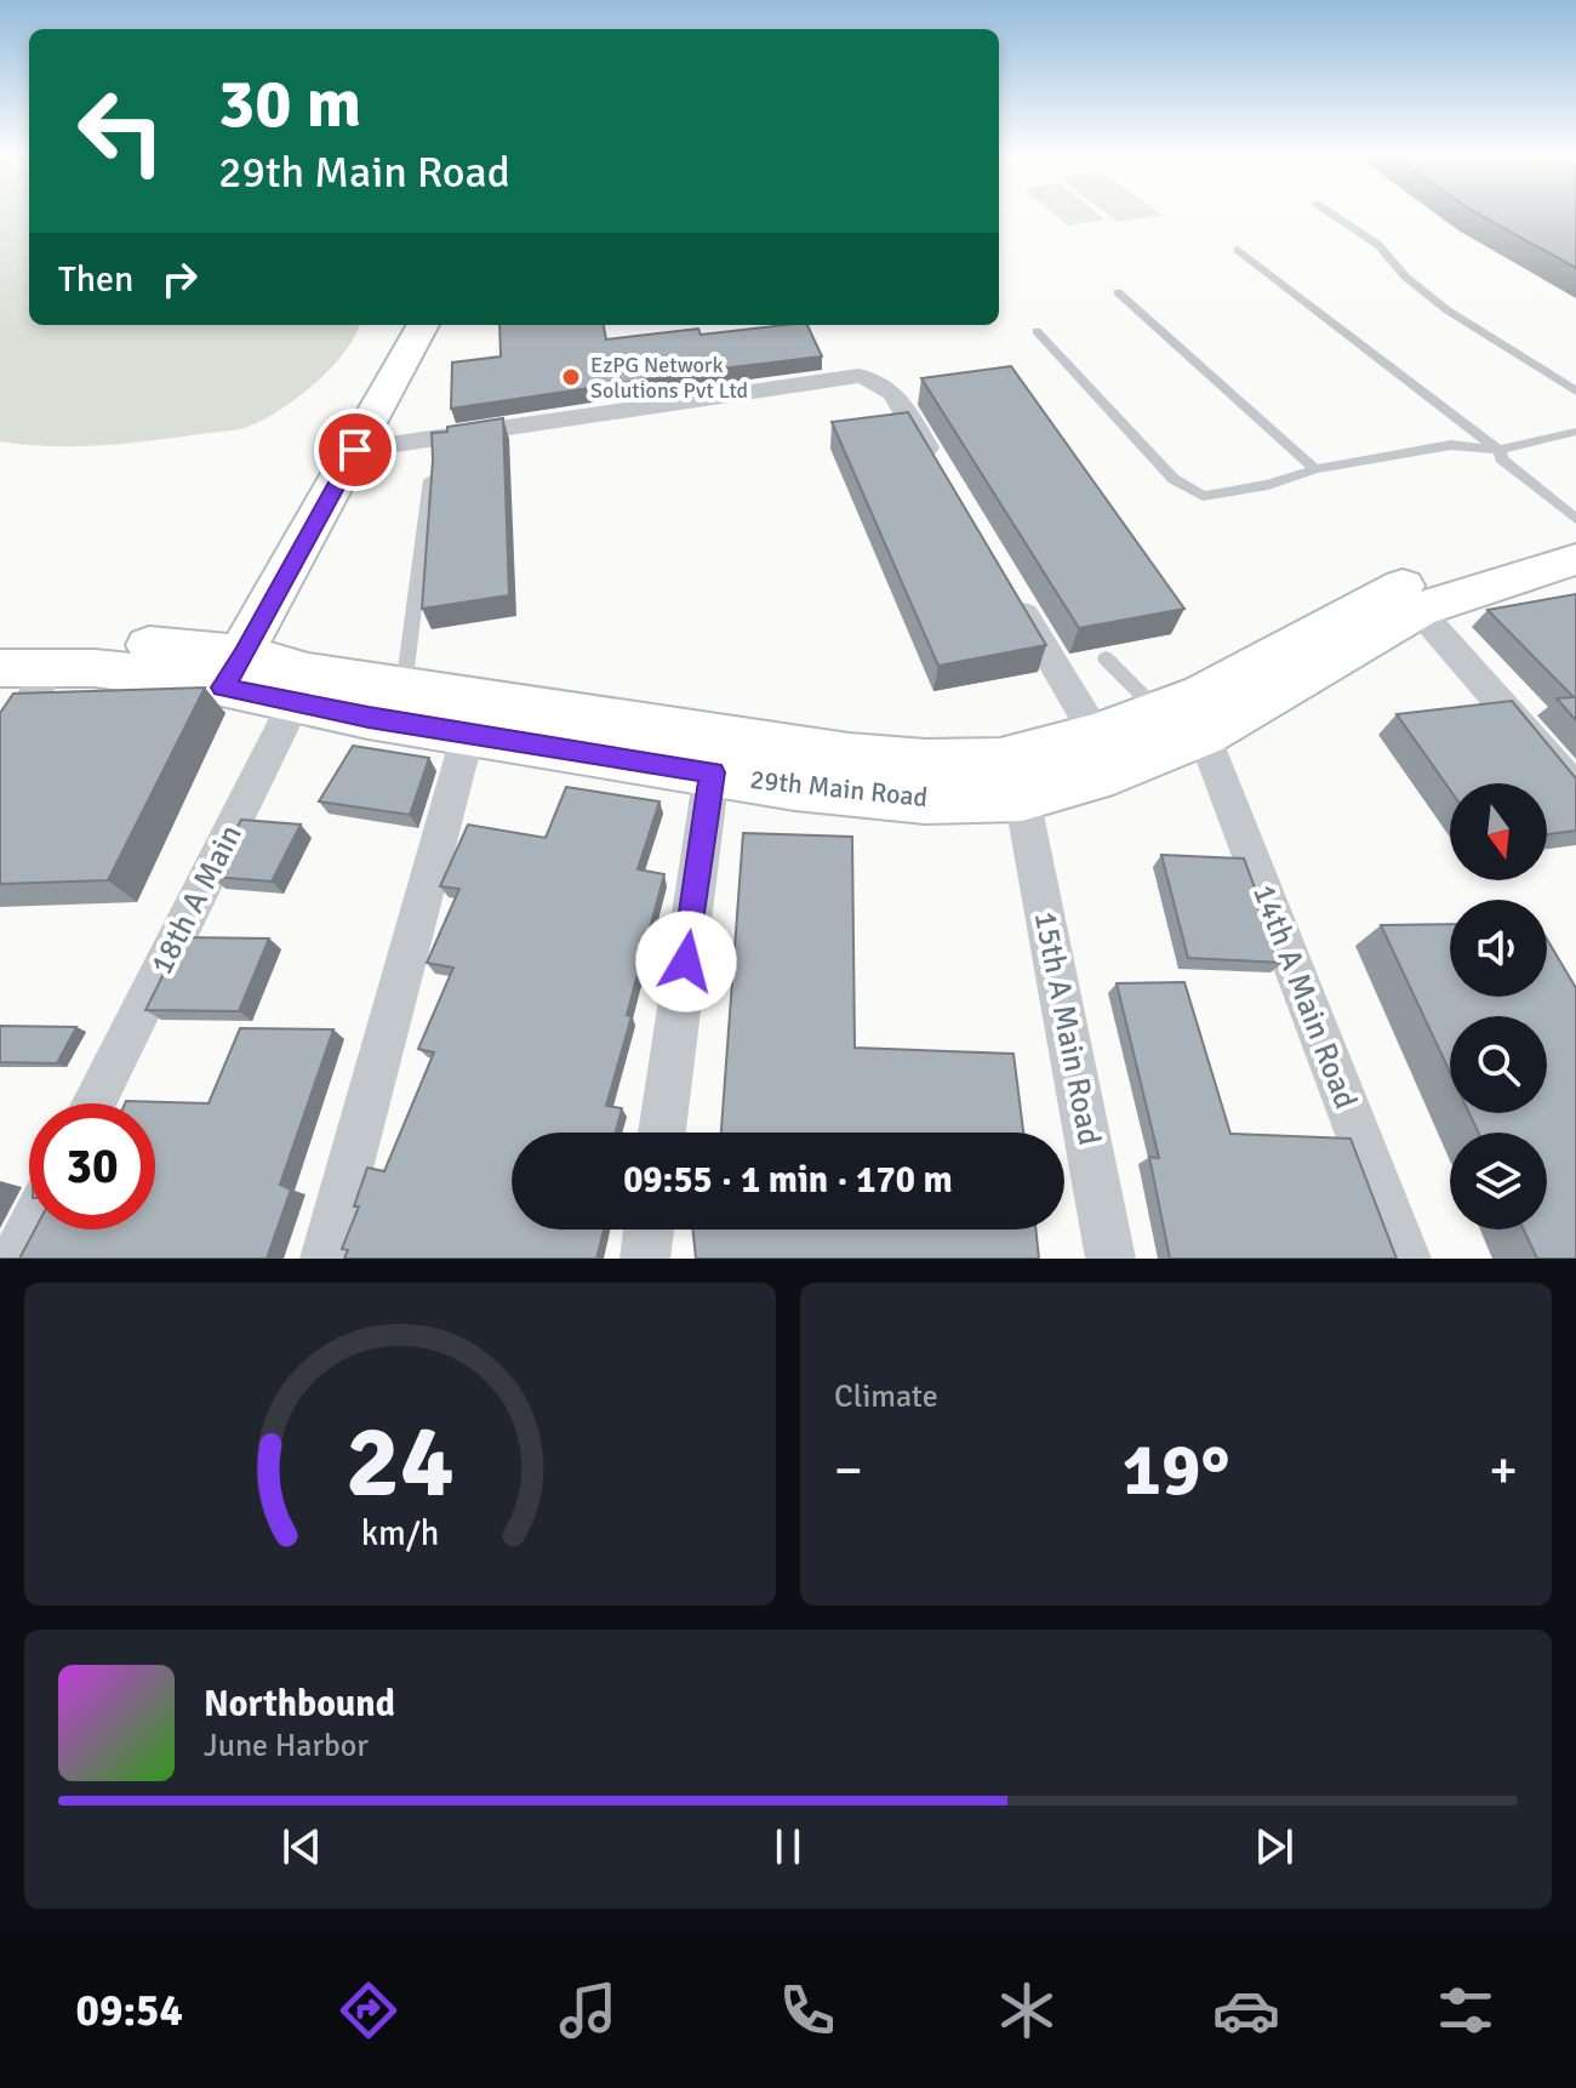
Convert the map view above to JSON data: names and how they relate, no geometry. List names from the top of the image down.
{
  "streets": {
    "main road": ["29th Main Road"],
    "street": ["18th A Main", "14th A Main Road", "15th A Main Road"]
  },
  "crossings": [
    ["29th Main Road", "18th A Main"],
    ["29th Main Road", "14th A Main Road"],
    ["29th Main Road", "15th A Main Road"]
  ],
  "places": ["EzPG Network Solutions Pvt Ltd"],
  "north": "bottom",
  "page": {
    "turn": ["30 m", "29th Main Road"],
    "then": "Then",
    "limit": "30",
    "trip": "09:55 · 1 min · 170 m",
    "tile": "Climate",
    "heat": ["−", "19°", "+"],
    "song": ["Northbound", "June Harbor"],
    "tabs": "09:54",
    "gauge": ["24", "km/h"]
  }
}
